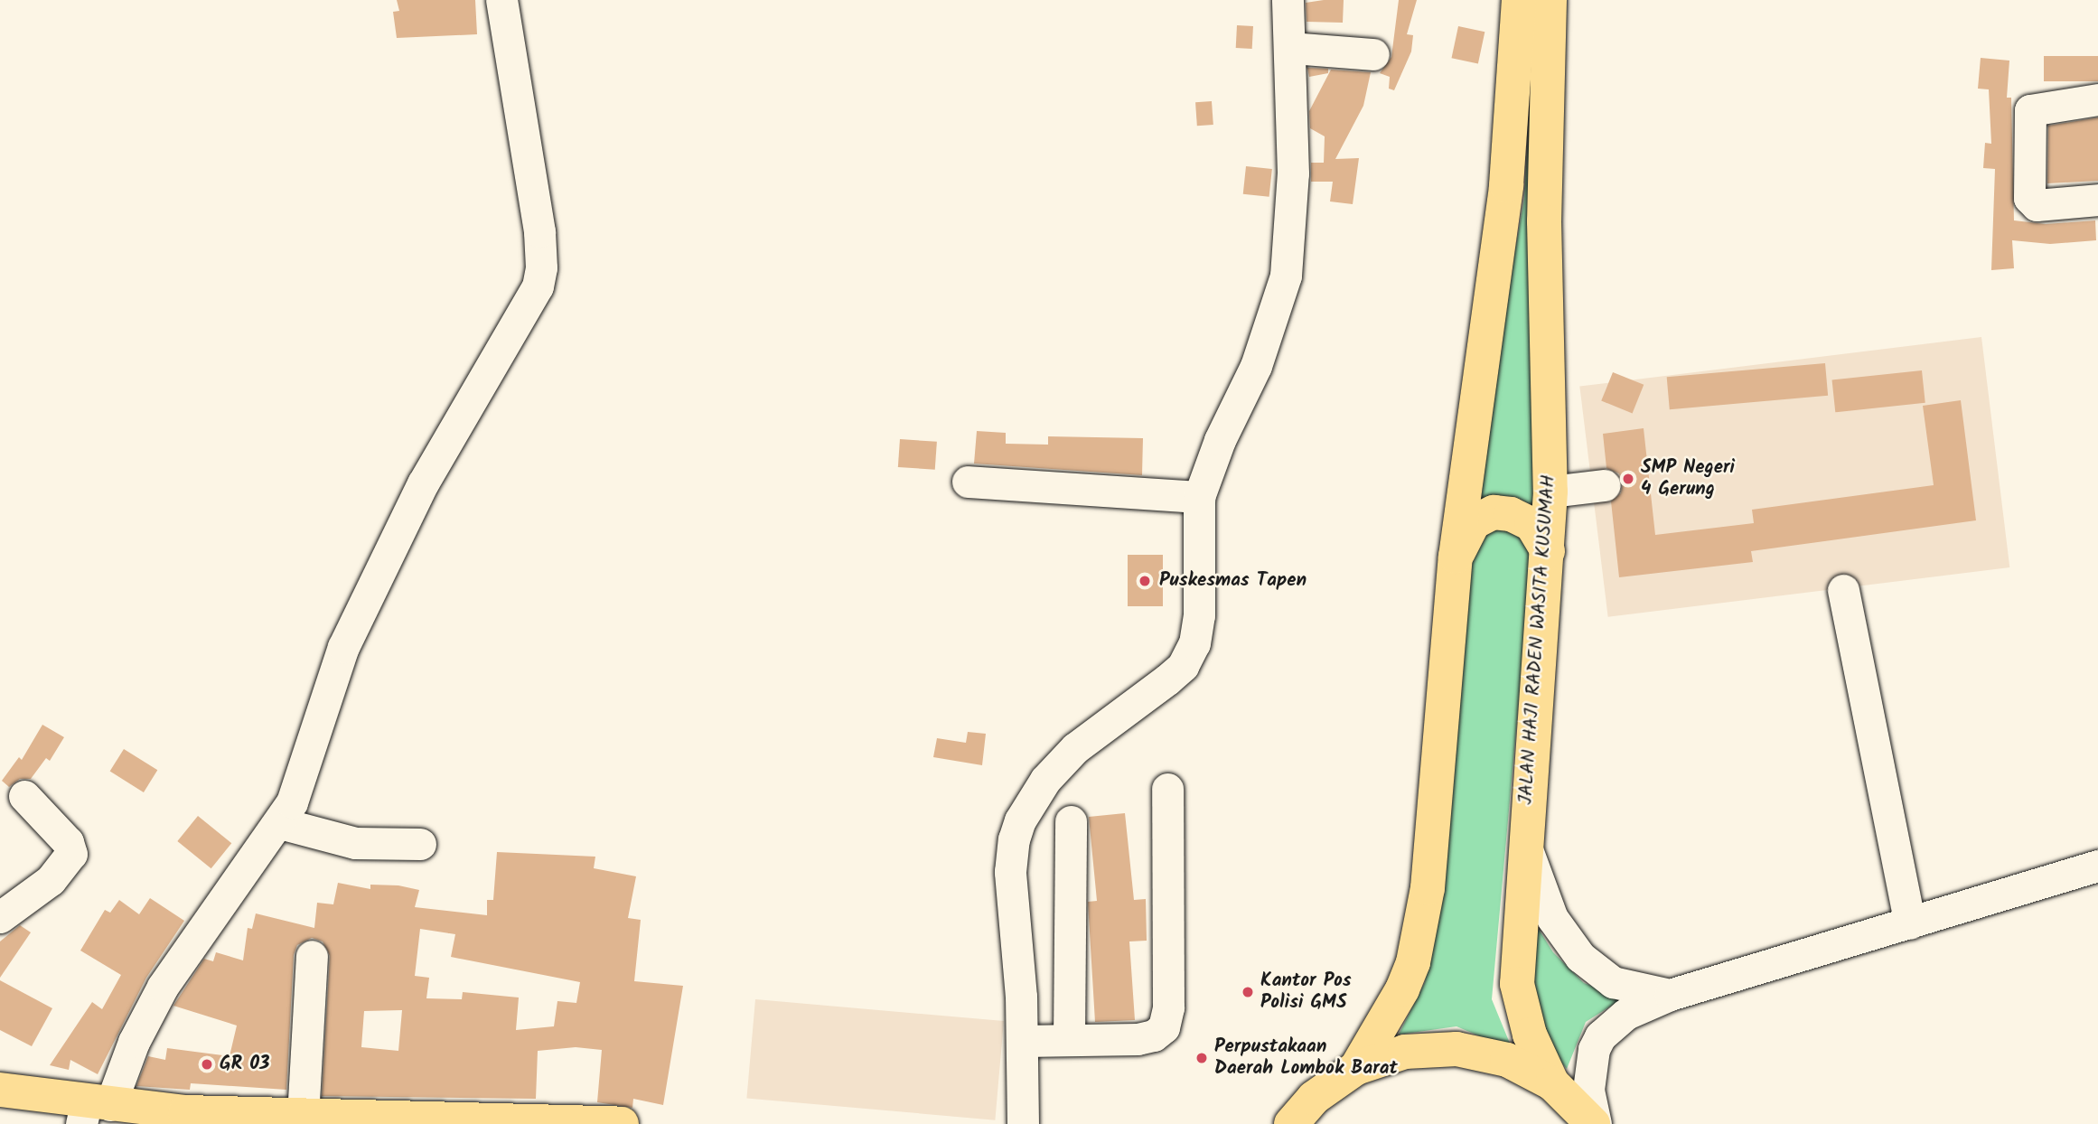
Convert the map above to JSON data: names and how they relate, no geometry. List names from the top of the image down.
{
  "streets": {
    "highway": ["JALAN HAJI RADEN WASITA KUSUMAH"]
  },
  "places": [
    "SMP Negeri 4 Gerung",
    "Puskesmas Tapen",
    "Kantor Pos Polisi GMS",
    "Perpustakaan Daerah Lombok Barat",
    "GR 03"
  ]
}
